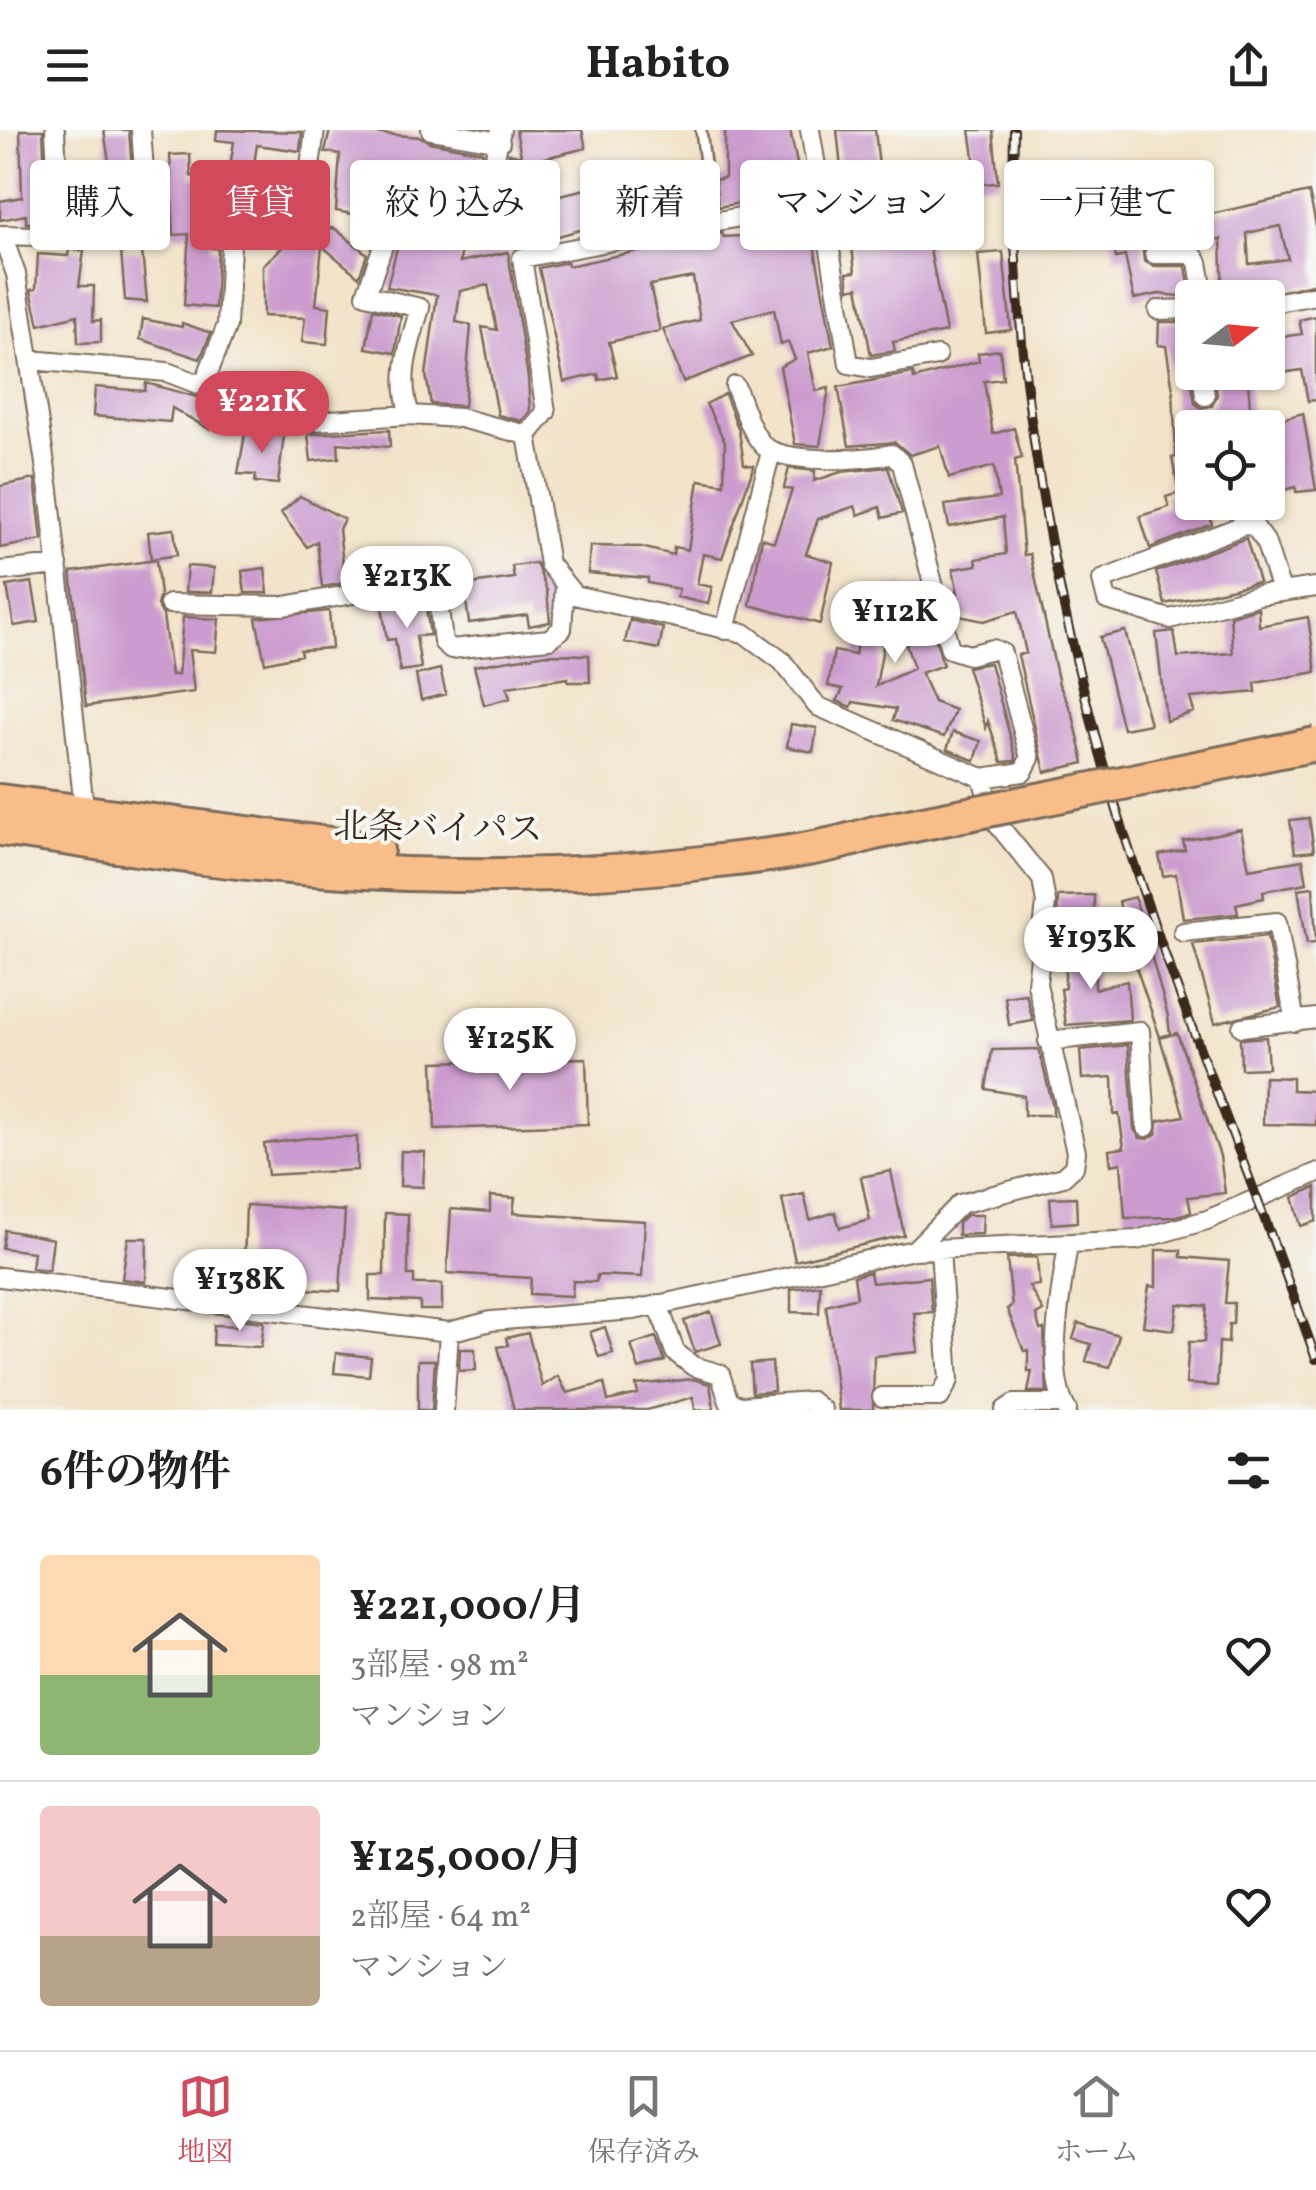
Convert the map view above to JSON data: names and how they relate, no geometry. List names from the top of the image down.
{
  "streets": {
    "highway": ["北条バイパス"]
  },
  "north": "right",
  "page": {
    "header": "Habito",
    "chip": [
      "購入",
      "賃貸",
      "絞り込み",
      "新着",
      "マンション",
      "一戸建て"
    ],
    "price": [
      "¥221K",
      "¥213K",
      "¥112K",
      "¥193K",
      "¥125K",
      "¥138K"
    ],
    "heading": "6件の物件",
    "list": [
      {
        "name": "¥221,000/月",
        "note": "3部屋 · 98 m² · マンション"
      },
      {
        "name": "¥125,000/月",
        "note": "2部屋 · 64 m² · マンション"
      }
    ],
    "tabs": ["地図", "保存済み", "ホーム"]
  }
}
